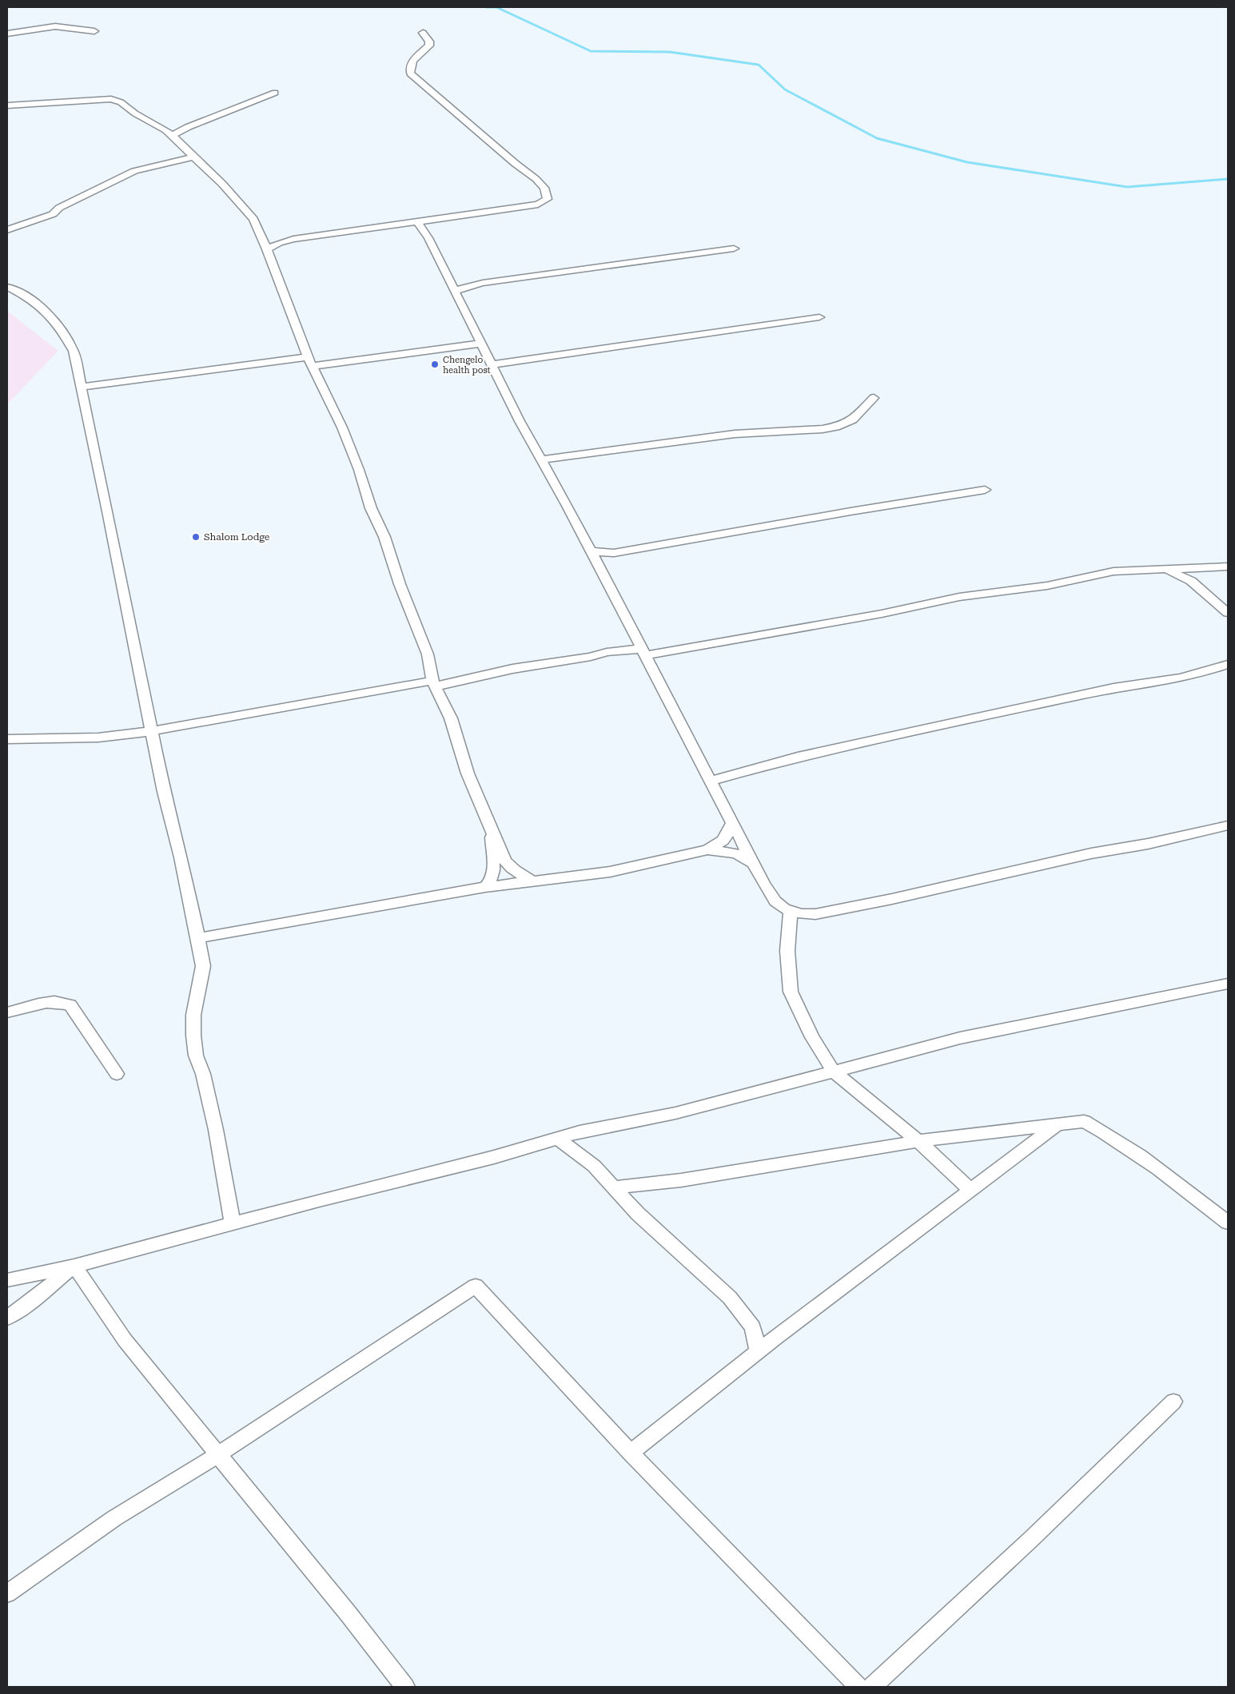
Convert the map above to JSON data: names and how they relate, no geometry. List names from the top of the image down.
{
  "places": ["Chengelo health post", "Shalom Lodge"]
}
